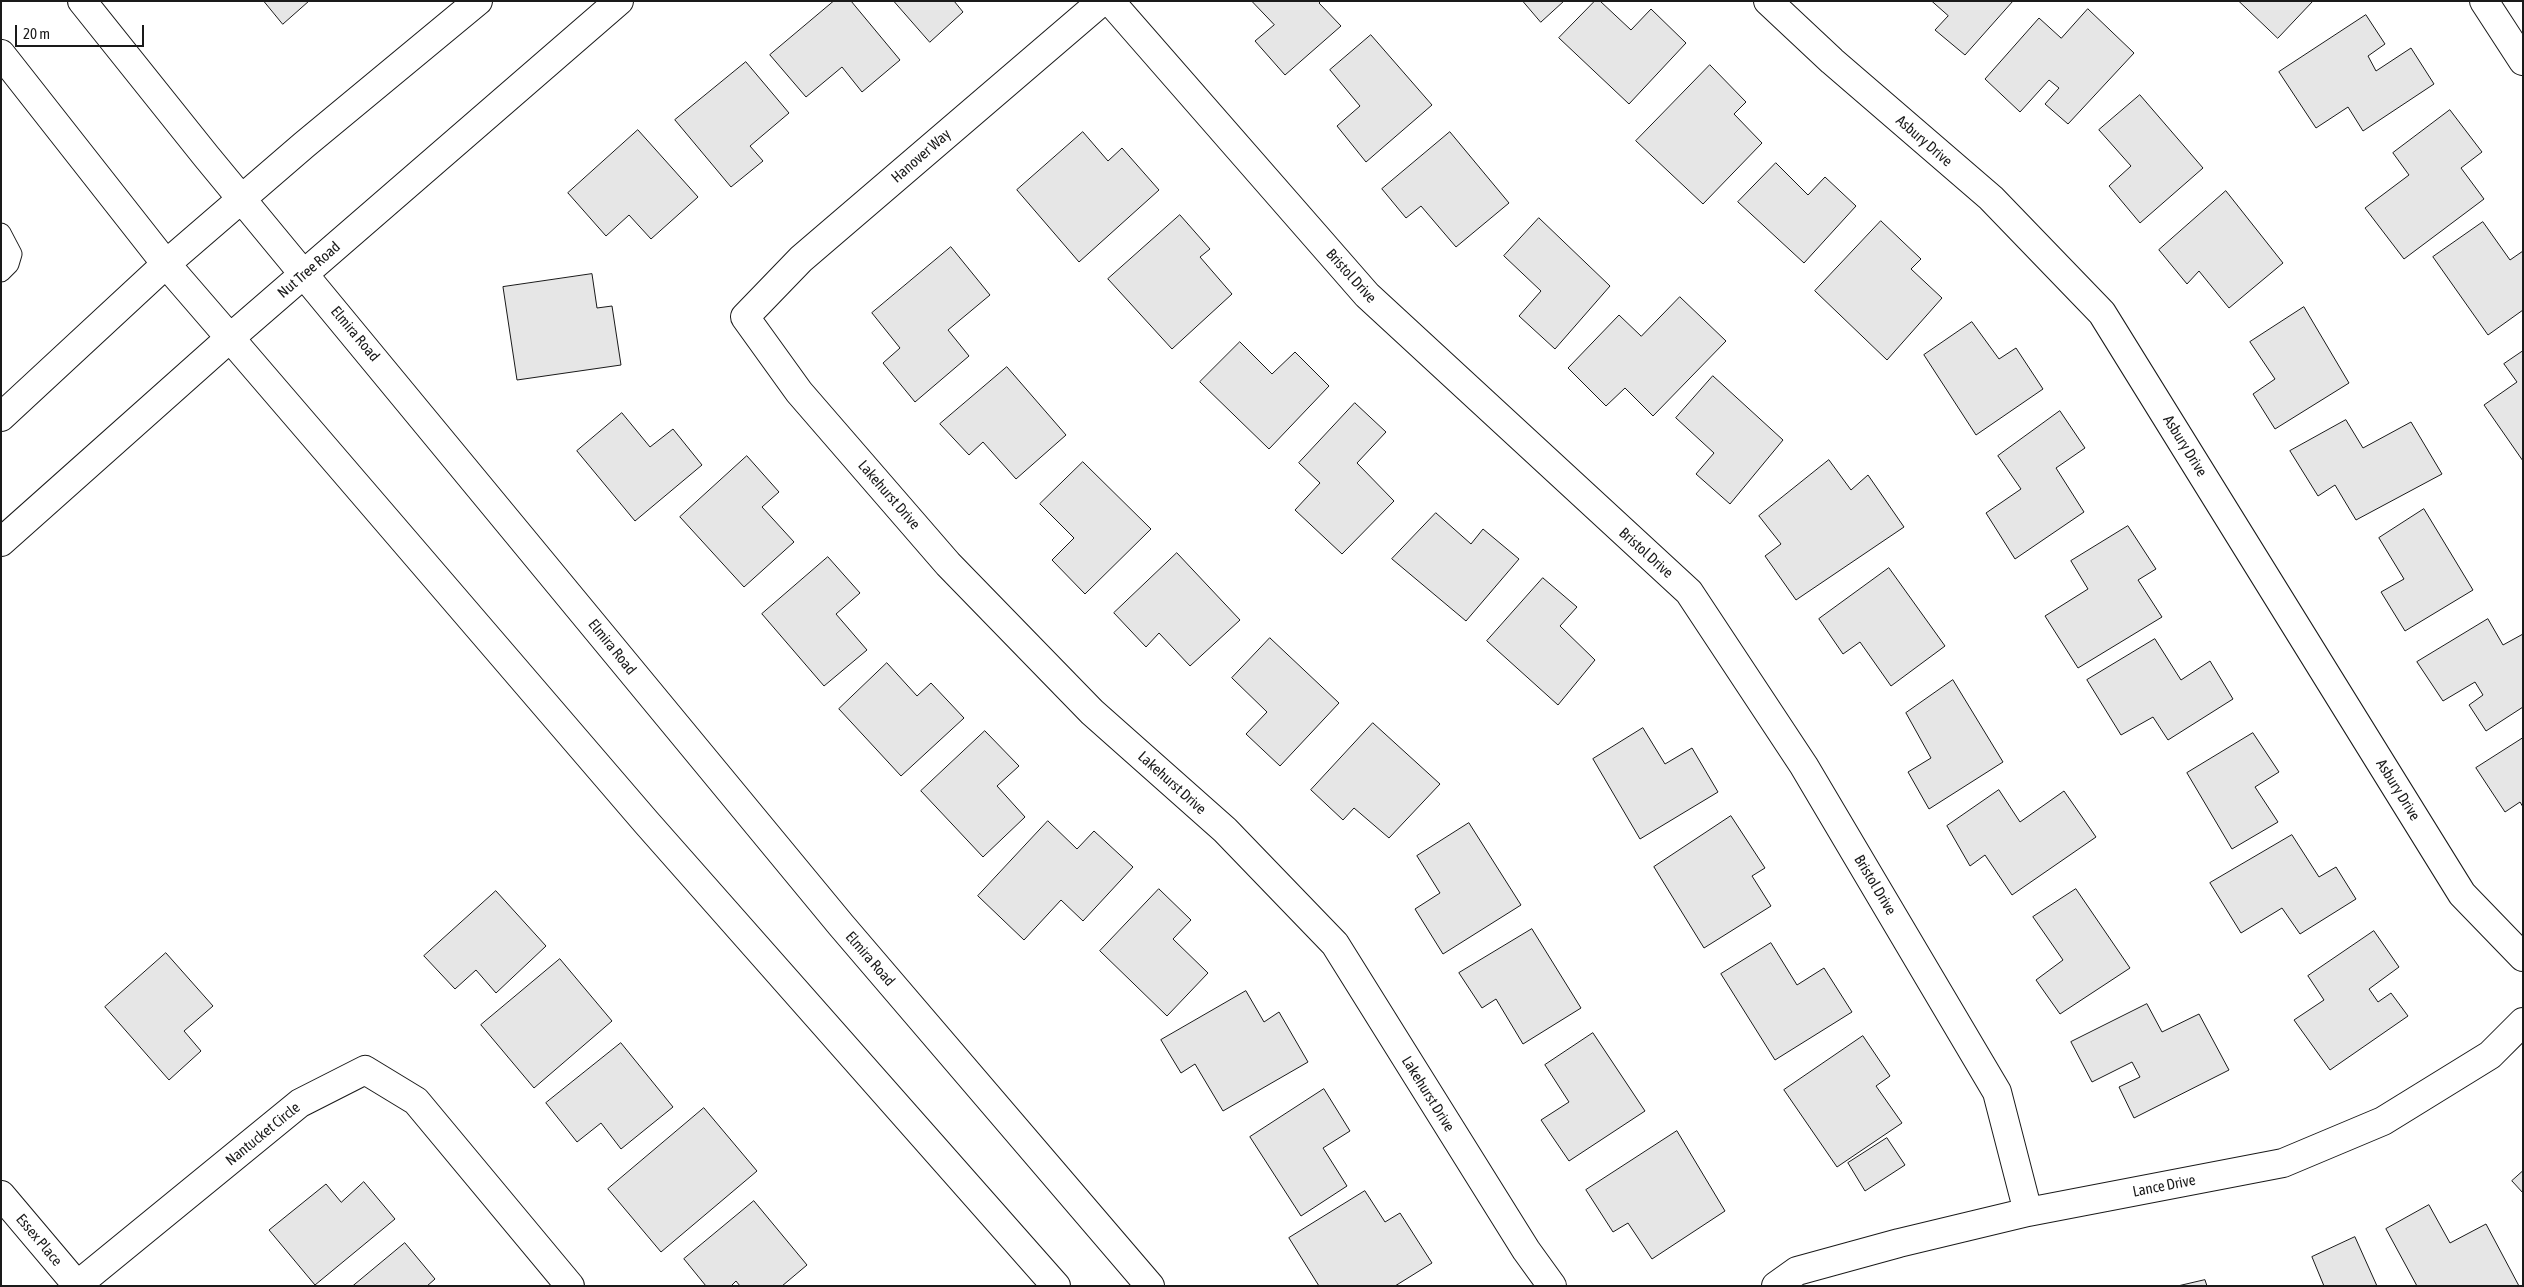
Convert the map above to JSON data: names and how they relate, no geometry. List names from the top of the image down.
{
  "streets": {
    "street": [
      "Asbury Drive",
      "Hanover Way",
      "Nut Tree Road",
      "Bristol Drive",
      "Elmira Road",
      "Lakehurst Drive",
      "Nantucket Circle",
      "Lance Drive",
      "Essex Place"
    ]
  },
  "crossings": [
    ["Hanover Way", "Lakehurst Drive"],
    ["Nut Tree Road", "Elmira Road"],
    ["Bristol Drive", "Lance Drive"],
    ["Nantucket Circle", "Essex Place"]
  ],
  "scale_bar": "20 m"
}
